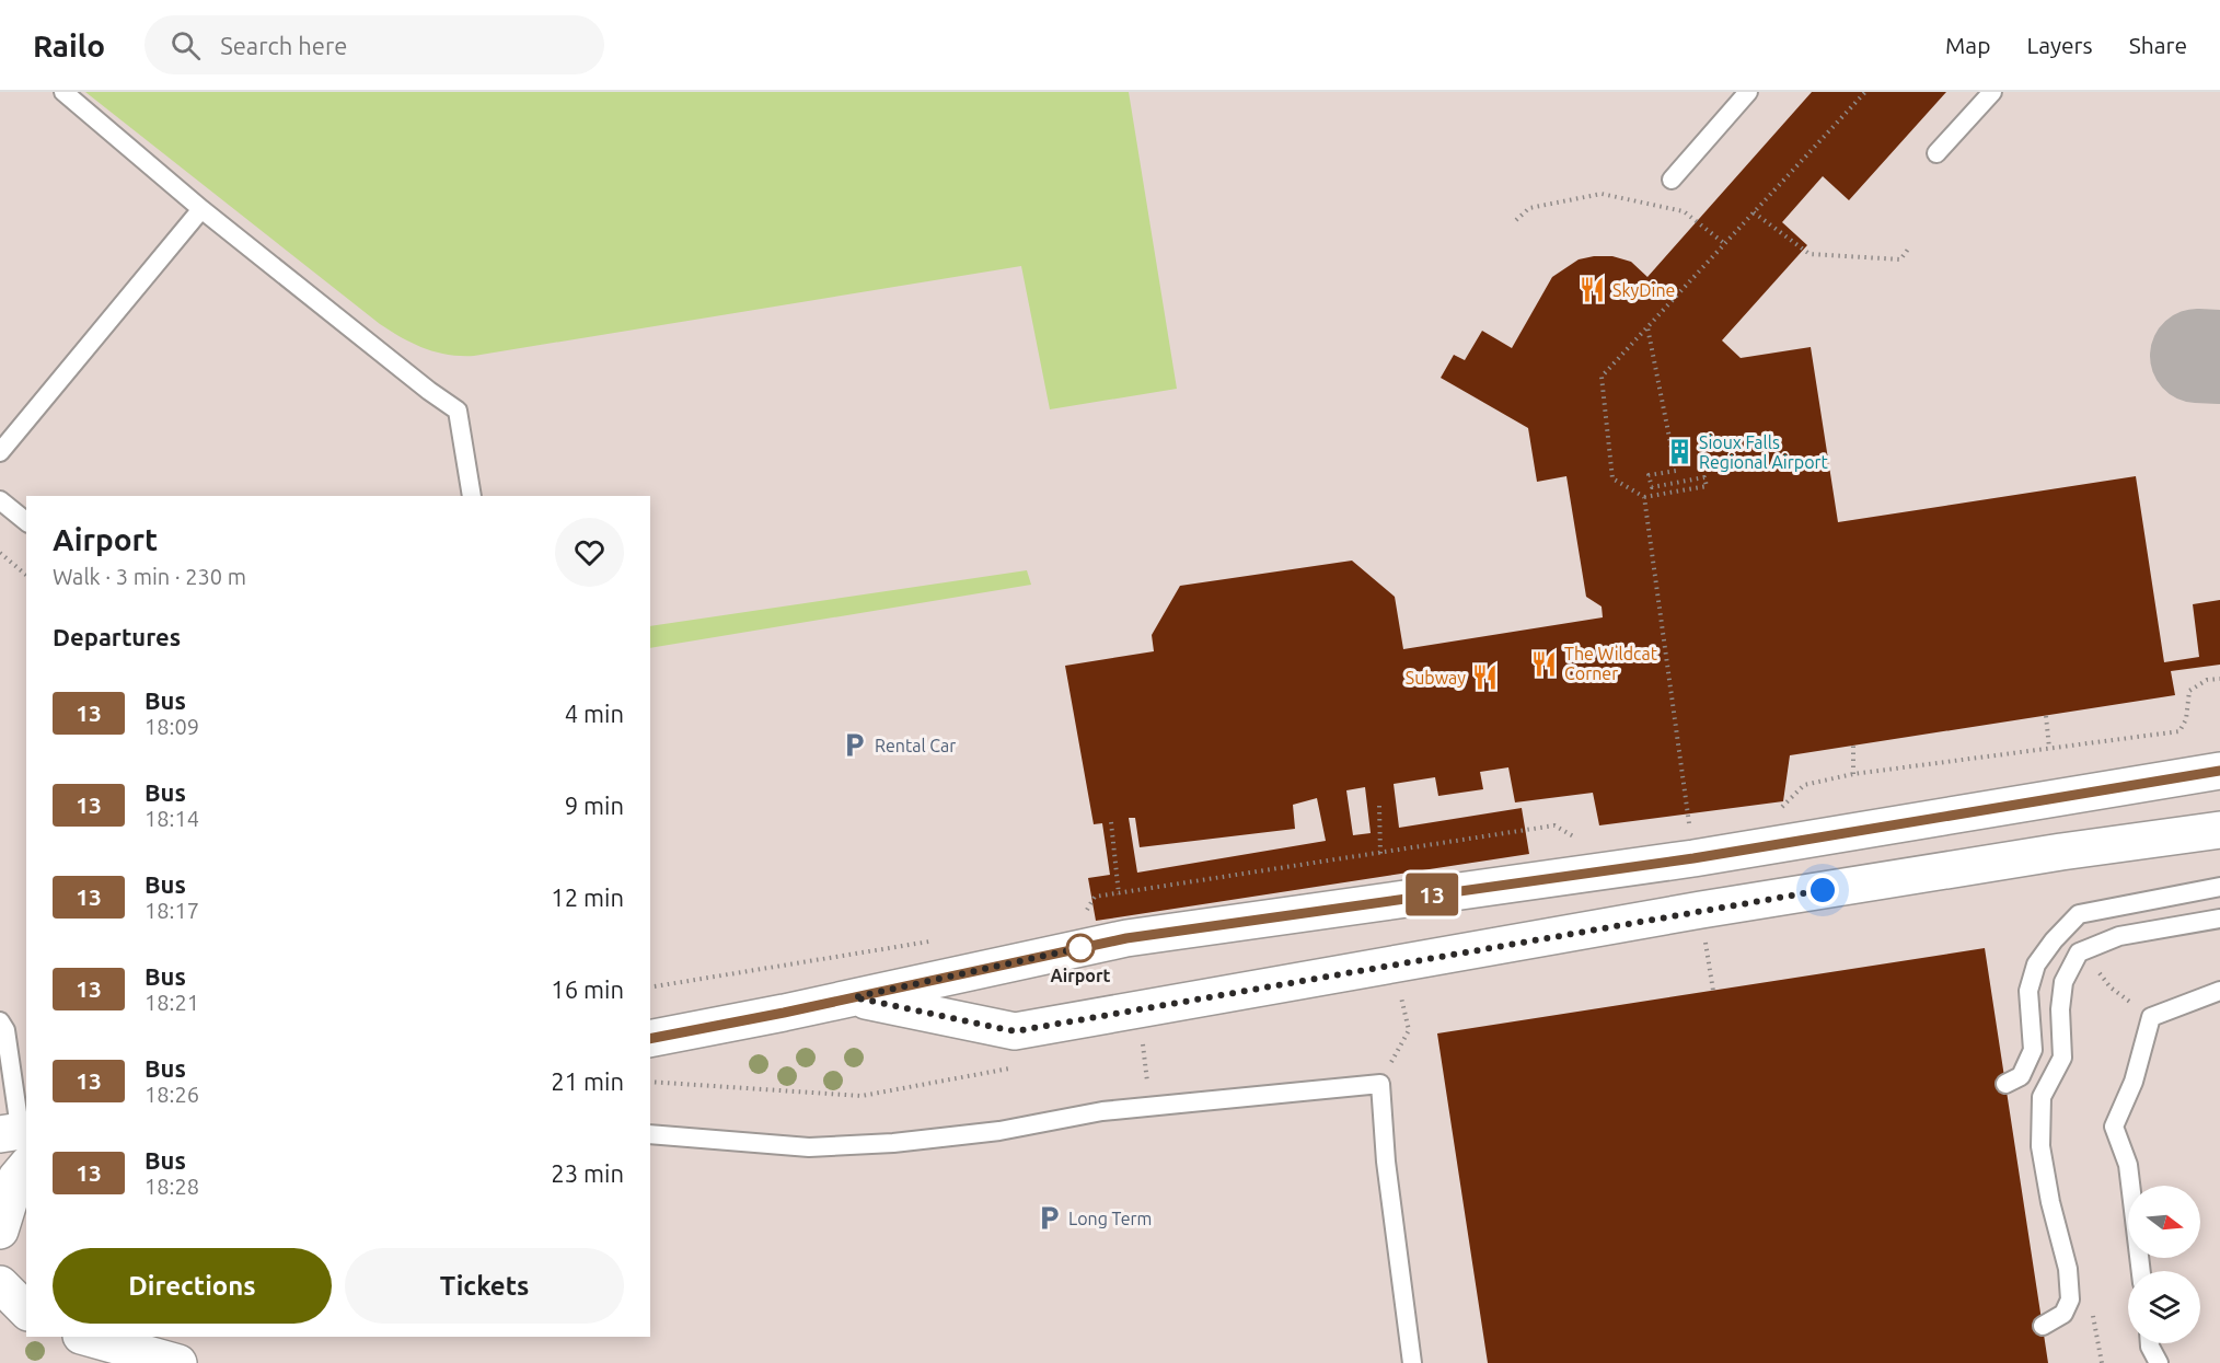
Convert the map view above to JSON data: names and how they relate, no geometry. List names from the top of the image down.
{
  "places": {
    "restaurant": ["SkyDine", "The Wildcat Corner", "Subway"],
    "building": ["Sioux Falls Regional Airport"],
    "parking": ["Rental Car", "Long Term"],
    "other": ["Airport"]
  },
  "lines": ["bus line 13"],
  "north": "right",
  "page": {
    "header": "Railo",
    "search": "Search here",
    "nav": ["Map", "Layers", "Share"],
    "on_map": "13",
    "heading": [
      ["Airport", "Walk · 3 min · 230 m"],
      "Departures"
    ],
    "list": [
      {
        "mark": "13",
        "name": "Bus",
        "note": "18:09",
        "value": "4 min"
      },
      {
        "mark": "13",
        "name": "Bus",
        "note": "18:14",
        "value": "9 min"
      },
      {
        "mark": "13",
        "name": "Bus",
        "note": "18:17",
        "value": "12 min"
      },
      {
        "mark": "13",
        "name": "Bus",
        "note": "18:21",
        "value": "16 min"
      },
      {
        "mark": "13",
        "name": "Bus",
        "note": "18:26",
        "value": "21 min"
      },
      {
        "mark": "13",
        "name": "Bus",
        "note": "18:28",
        "value": "23 min"
      }
    ],
    "buttons": ["Directions", "Tickets"]
  }
}
